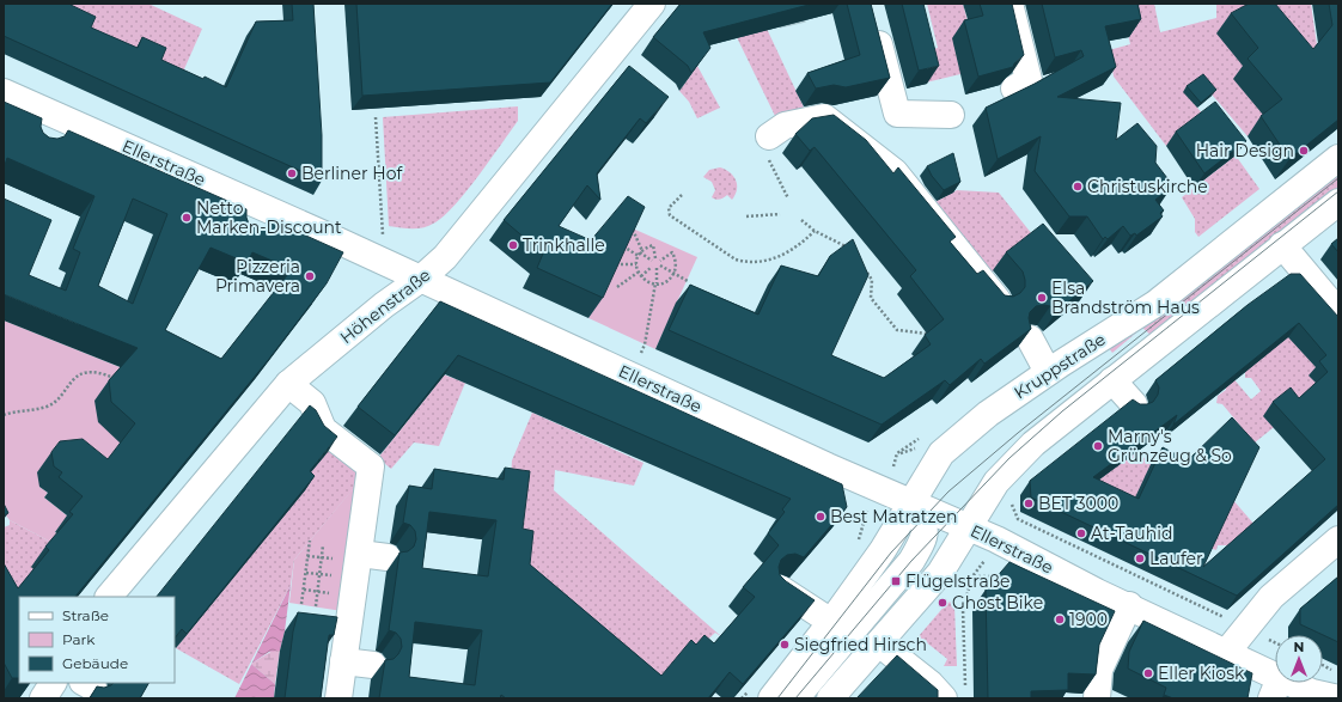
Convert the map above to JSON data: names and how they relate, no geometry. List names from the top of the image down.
{
  "streets": {
    "street": ["Ellerstraße", "Höhenstraße", "Kruppstraße"]
  },
  "crossings": [
    ["Ellerstraße", "Höhenstraße"],
    ["Ellerstraße", "Kruppstraße"]
  ],
  "places": {
    "other": [
      "Hair Design",
      "Berliner Hof",
      "Christuskirche",
      "Netto Marken-Discount",
      "Trinkhalle",
      "Pizzeria Primavera",
      "Elsa Brandström Haus",
      "Marny's Grünzeug & So",
      "BET 3000",
      "Best Matratzen",
      "At-Tauhid",
      "Laufer",
      "Ghost Bike",
      "1900",
      "Siegfried Hirsch",
      "Eller Kiosk"
    ],
    "transit": ["Flügelstraße"]
  },
  "legend": ["Straße", "Park", "Gebäude"],
  "north": "top"
}
